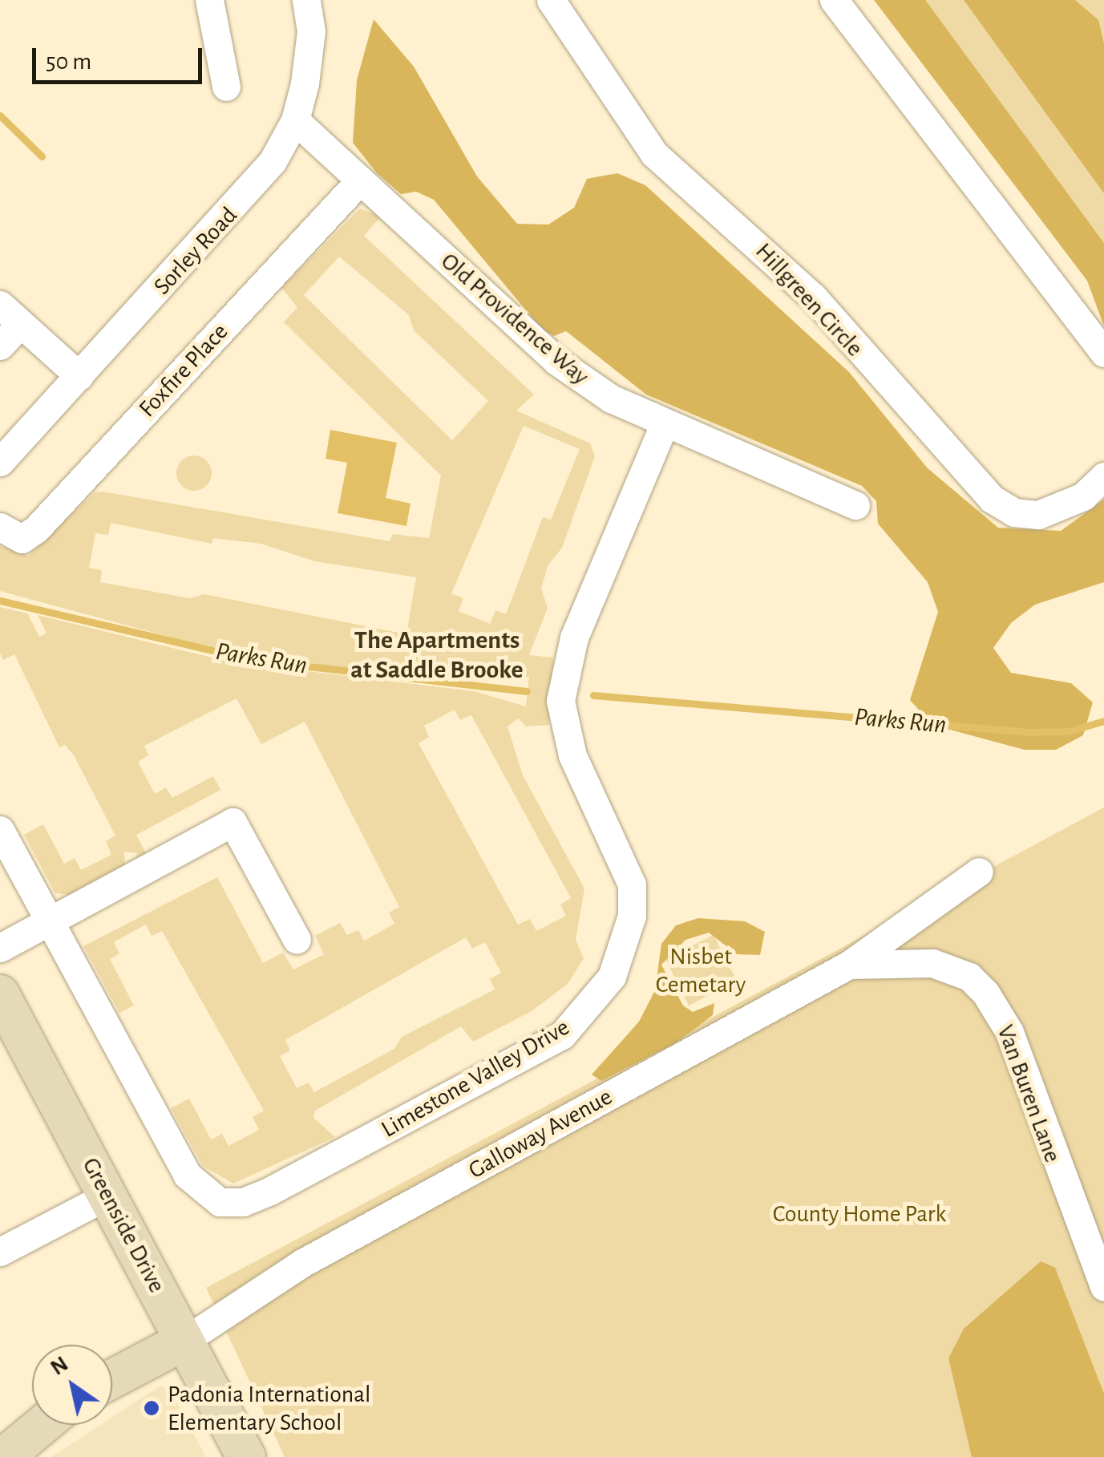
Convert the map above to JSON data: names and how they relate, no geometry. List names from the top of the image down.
{
  "streets": {
    "street": [
      "Sorley Road",
      "Hillgreen Circle",
      "Old Providence Way",
      "Foxfire Place",
      "Limestone Valley Drive",
      "Van Buren Lane",
      "Galloway Avenue",
      "Greenside Drive"
    ]
  },
  "crossings": [
    ["Sorley Road", "Old Providence Way"],
    ["Old Providence Way", "Foxfire Place"],
    ["Old Providence Way", "Limestone Valley Drive"],
    ["Van Buren Lane", "Galloway Avenue"],
    ["Galloway Avenue", "Greenside Drive"]
  ],
  "districts": ["The Apartments at Saddle Brooke"],
  "water": ["Parks Run"],
  "parks": ["Nisbet Cemetary", "County Home Park"],
  "places": ["Padonia International Elementary School"],
  "scale_bar": "50 m",
  "north": "top left"
}
